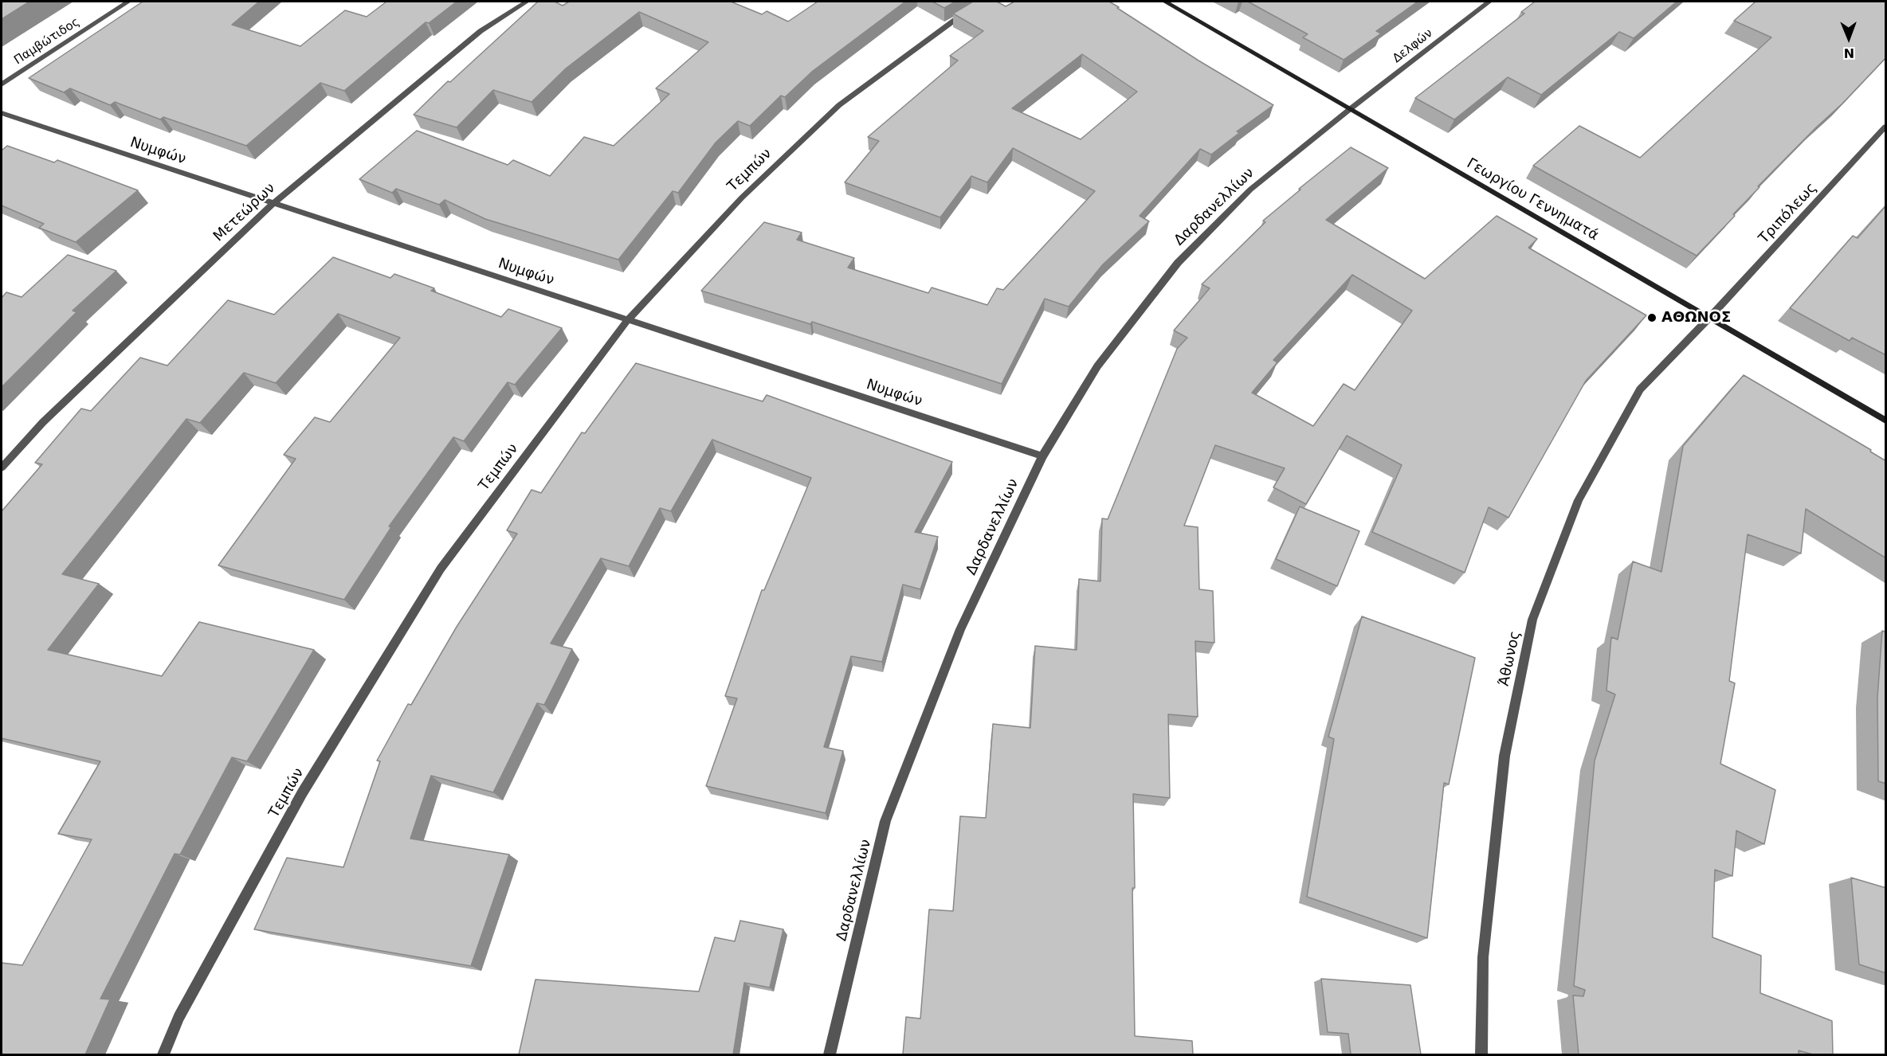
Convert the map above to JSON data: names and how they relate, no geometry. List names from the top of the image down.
{
  "streets": {
    "street": [
      "Παμβώτιδος",
      "Δελφών",
      "Νυμφών",
      "Τεμπών",
      "Γεωργίου Γεννηματά",
      "Δαρδανελλίων",
      "Μετεώρων",
      "Τριπόλεως",
      "Άθωνος"
    ]
  },
  "crossings": [
    ["Δελφών", "Γεωργίου Γεννηματά"],
    ["Δελφών", "Δαρδανελλίων"],
    ["Νυμφών", "Τεμπών"],
    ["Νυμφών", "Δαρδανελλίων"],
    ["Νυμφών", "Μετεώρων"],
    ["Γεωργίου Γεννηματά", "Δαρδανελλίων"],
    ["Γεωργίου Γεννηματά", "Τριπόλεως"],
    ["Γεωργίου Γεννηματά", "Άθωνος"],
    ["Τριπόλεως", "Άθωνος"]
  ],
  "places": ["ΑΘΩΝΟΣ"],
  "north": "bottom"
}
